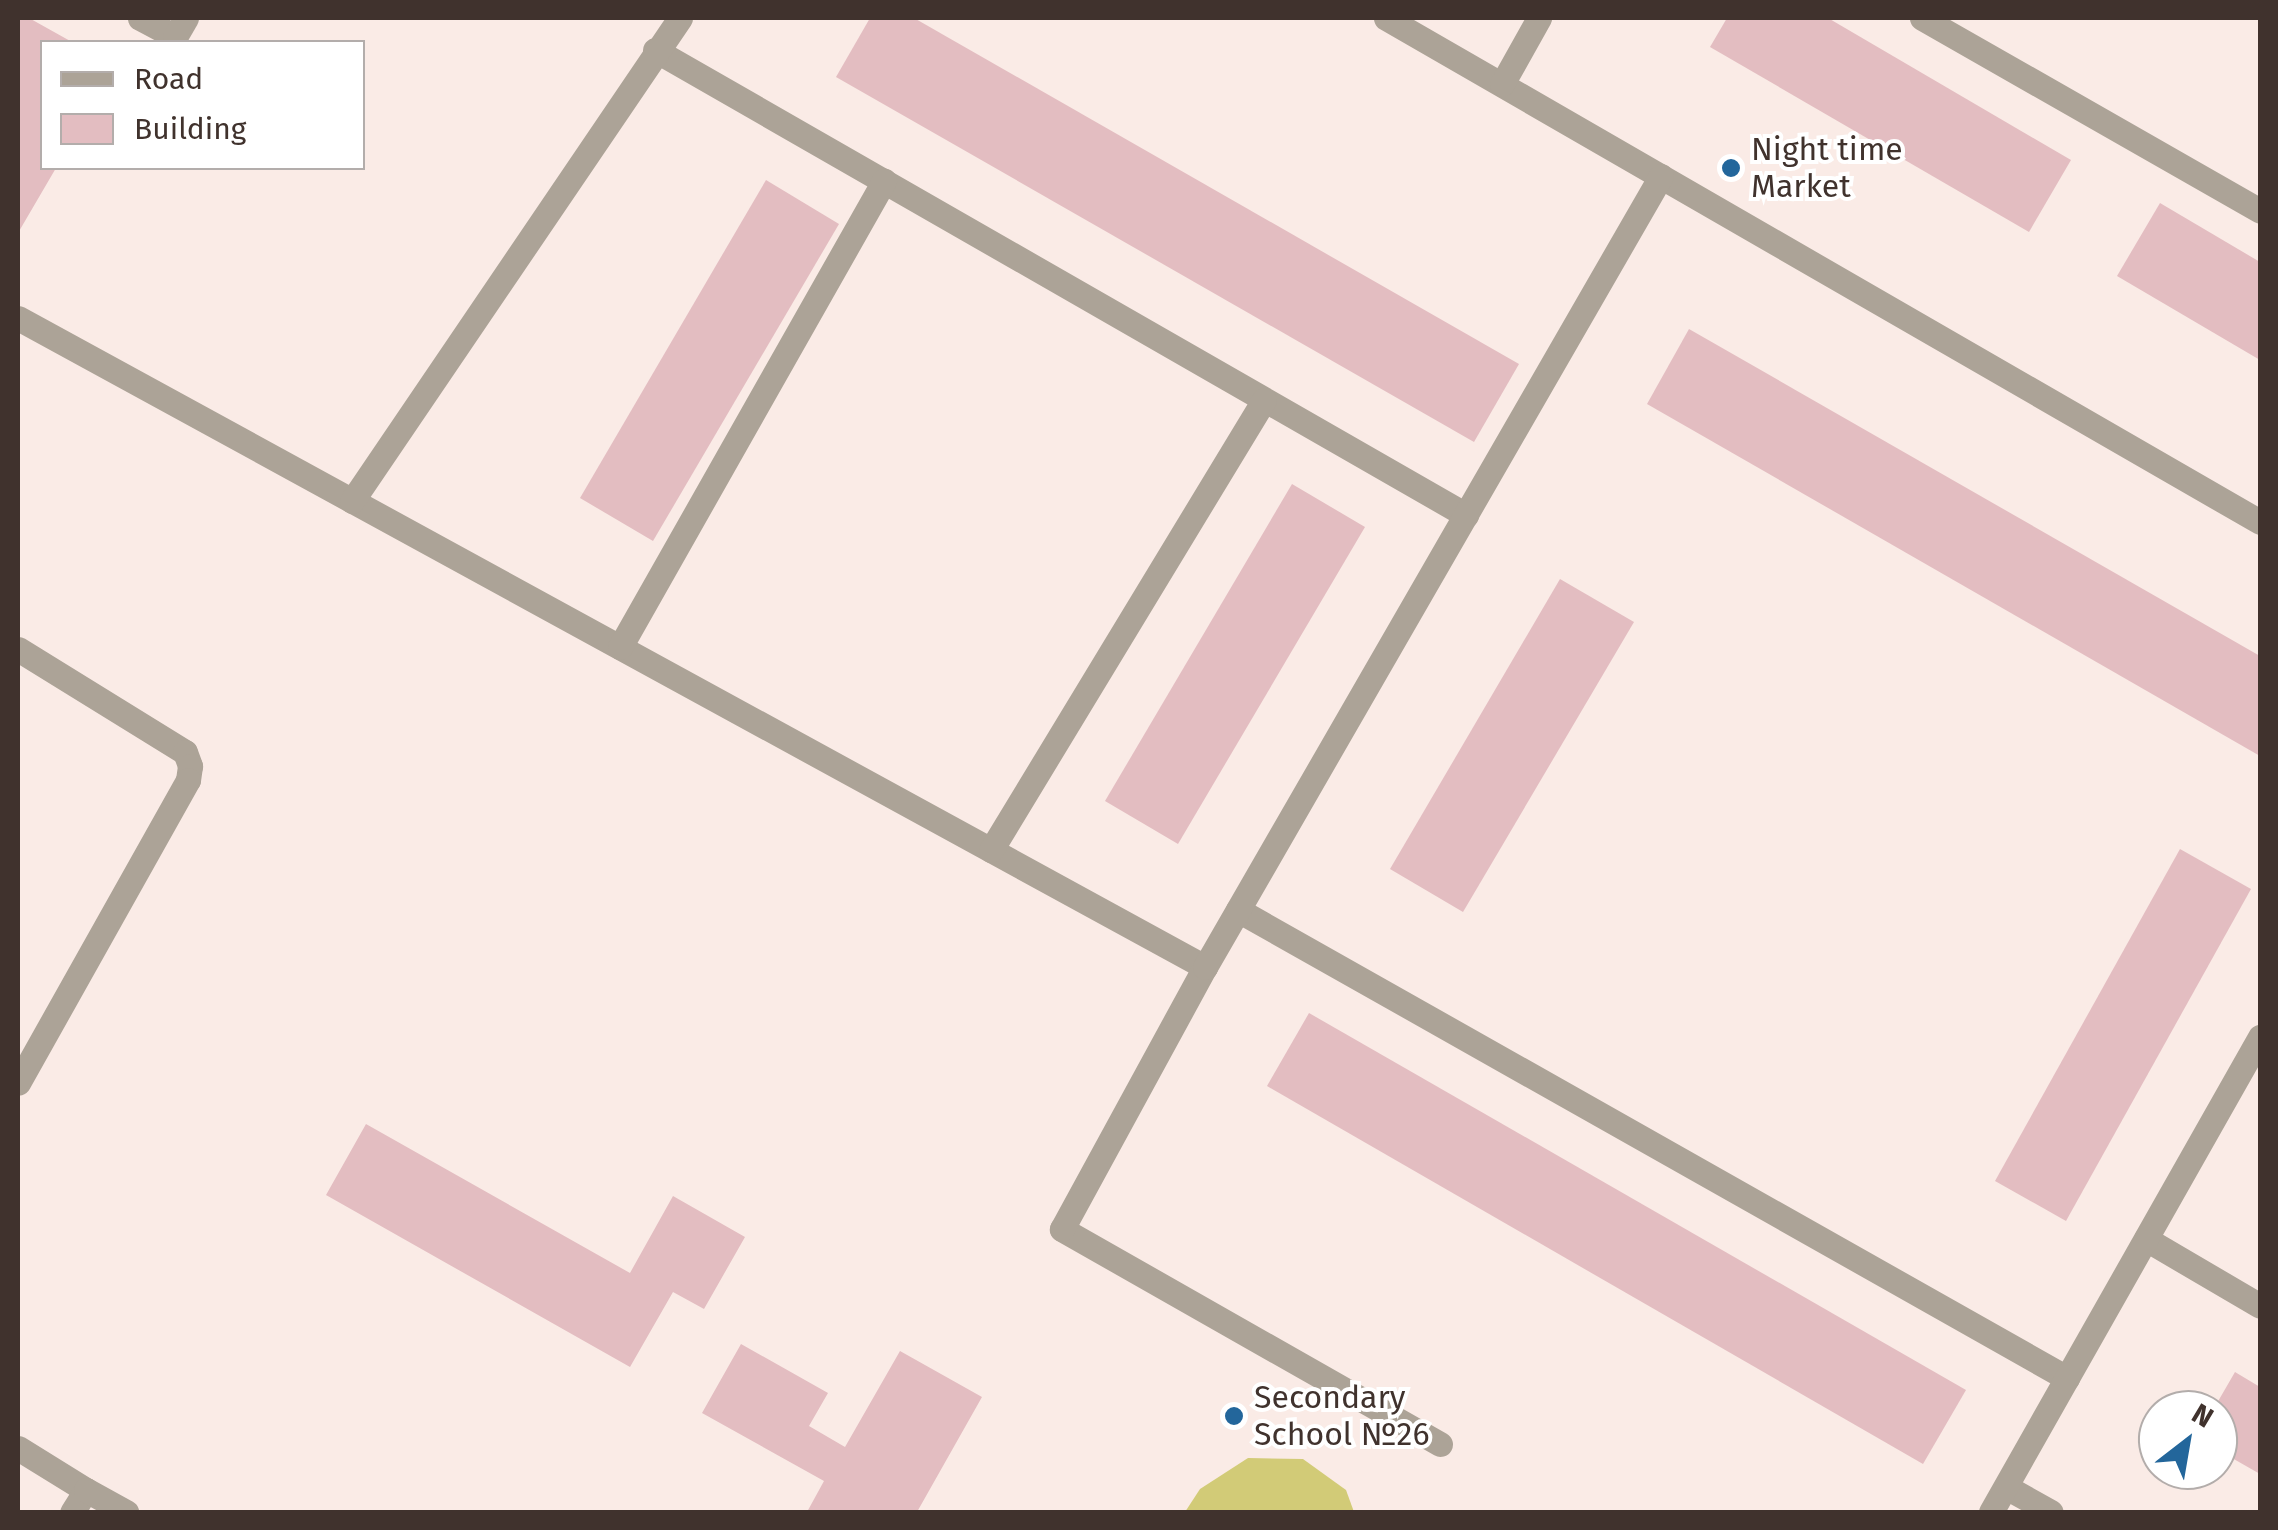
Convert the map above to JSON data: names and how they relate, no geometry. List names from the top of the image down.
{
  "places": ["Night time Market", "Secondary School №26"],
  "legend": ["Road", "Building"],
  "north": "top right"
}
